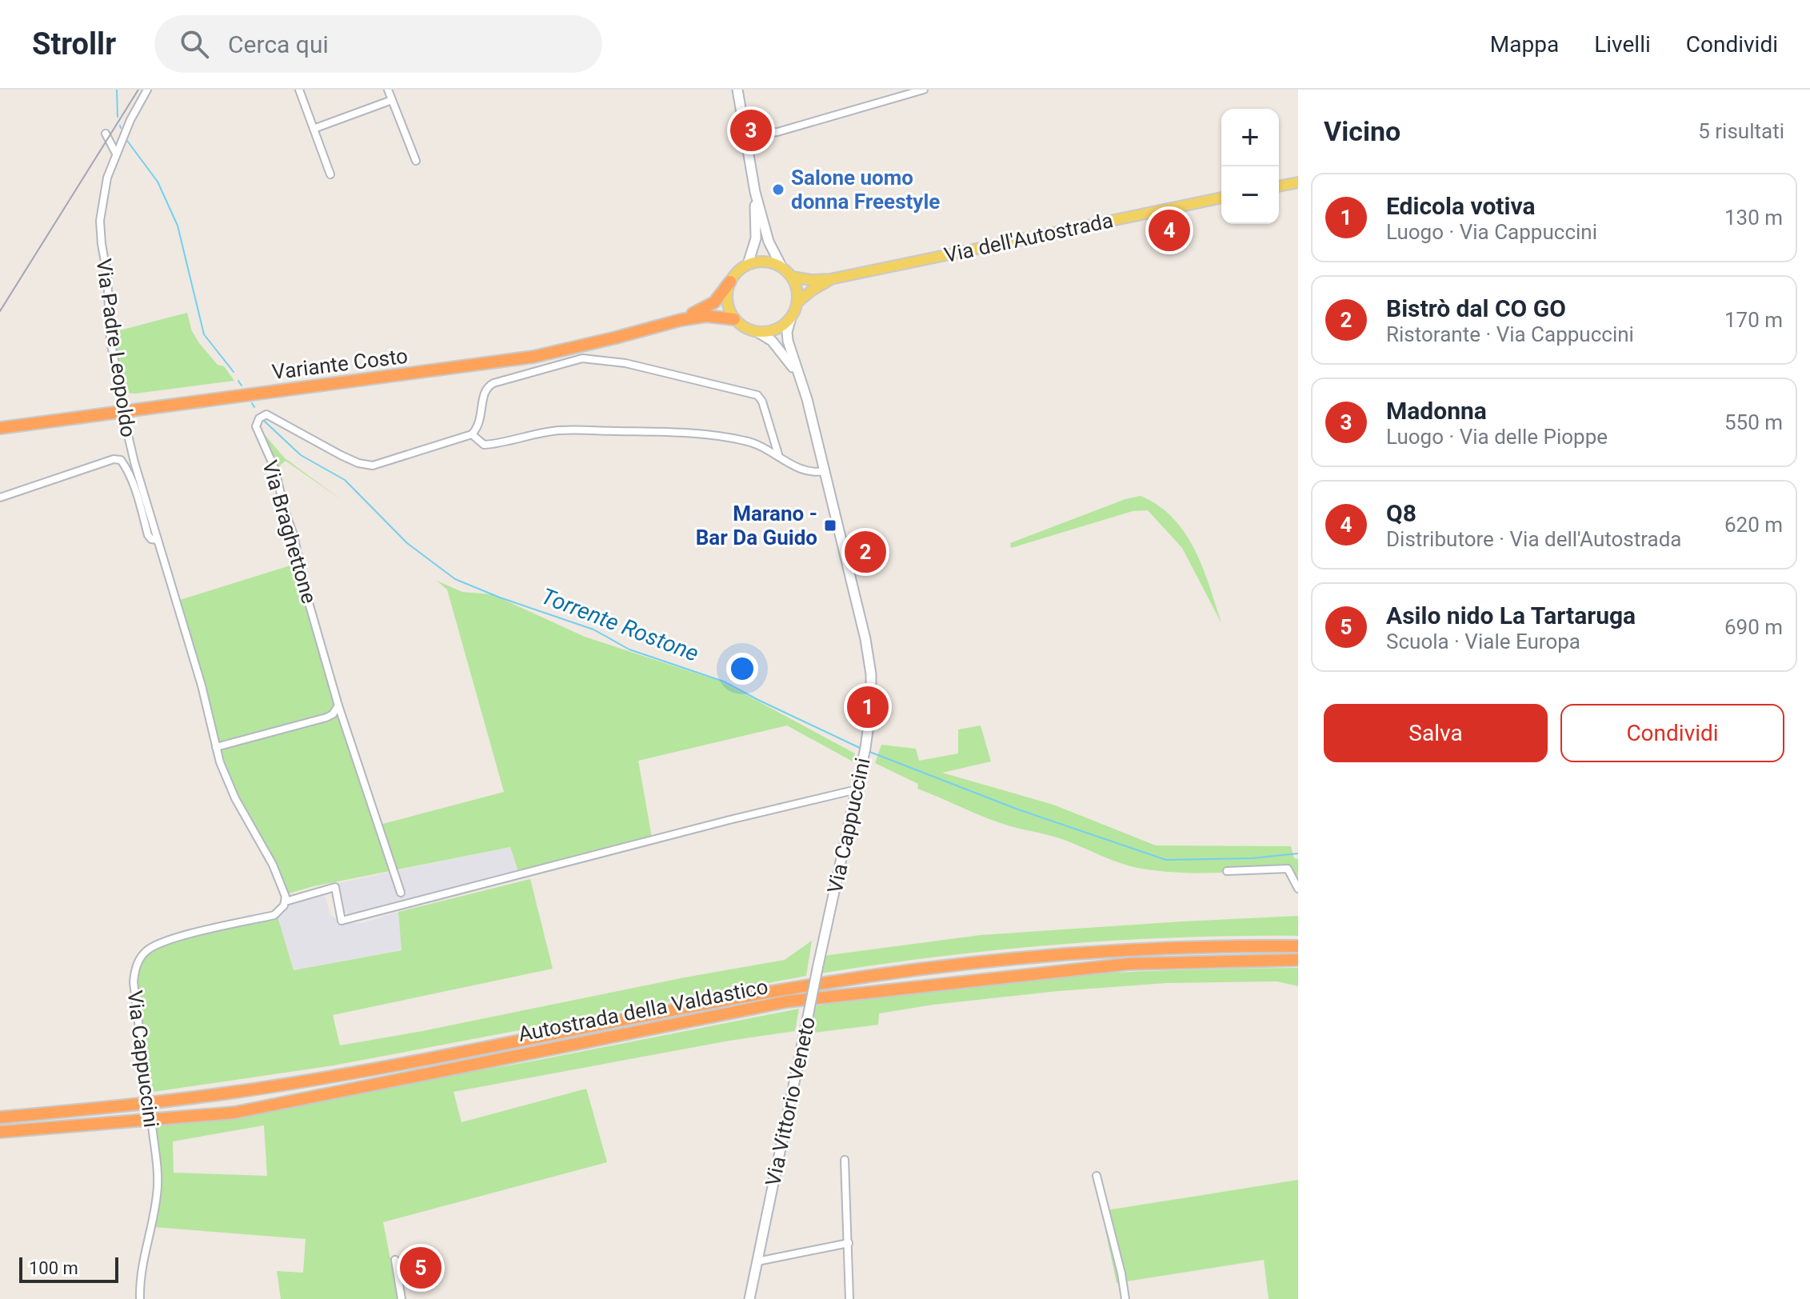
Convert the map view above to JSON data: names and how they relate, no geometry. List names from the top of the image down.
{
  "streets": {
    "highway": ["Variante Costo", "Autostrada della Valdastico"],
    "main road": ["Via dell'Autostrada", "Via Cappuccini", "Via Vittorio Veneto"],
    "street": ["Via Padre Leopoldo", "Via Braghettone"]
  },
  "crossings": [
    ["Via Cappuccini", "Via Vittorio Veneto"]
  ],
  "water": ["Torrente Rostone"],
  "places": {
    "other": ["Salone uomo donna Freestyle"],
    "transit": ["Marano - Bar Da Guido"]
  },
  "scale_bar": "100 m",
  "page": {
    "header": "Strollr",
    "search": "Cerca qui",
    "nav": ["Mappa", "Livelli", "Condividi"],
    "heading": ["Vicino", "5 risultati"],
    "pins": [
      "3",
      "4",
      "2",
      "1",
      "5"
    ],
    "map_buttons": ["+", "−"],
    "list": [
      {
        "mark": "1",
        "name": "Edicola votiva",
        "note": "Luogo · Via Cappuccini",
        "value": "130 m"
      },
      {
        "mark": "2",
        "name": "Bistrò dal CO GO",
        "note": "Ristorante · Via Cappuccini",
        "value": "170 m"
      },
      {
        "mark": "3",
        "name": "Madonna",
        "note": "Luogo · Via delle Pioppe",
        "value": "550 m"
      },
      {
        "mark": "4",
        "name": "Q8",
        "note": "Distributore · Via dell'Autostrada",
        "value": "620 m"
      },
      {
        "mark": "5",
        "name": "Asilo nido La Tartaruga",
        "note": "Scuola · Viale Europa",
        "value": "690 m"
      }
    ],
    "buttons": ["Salva", "Condividi"],
    "scale": "100 m"
  }
}
